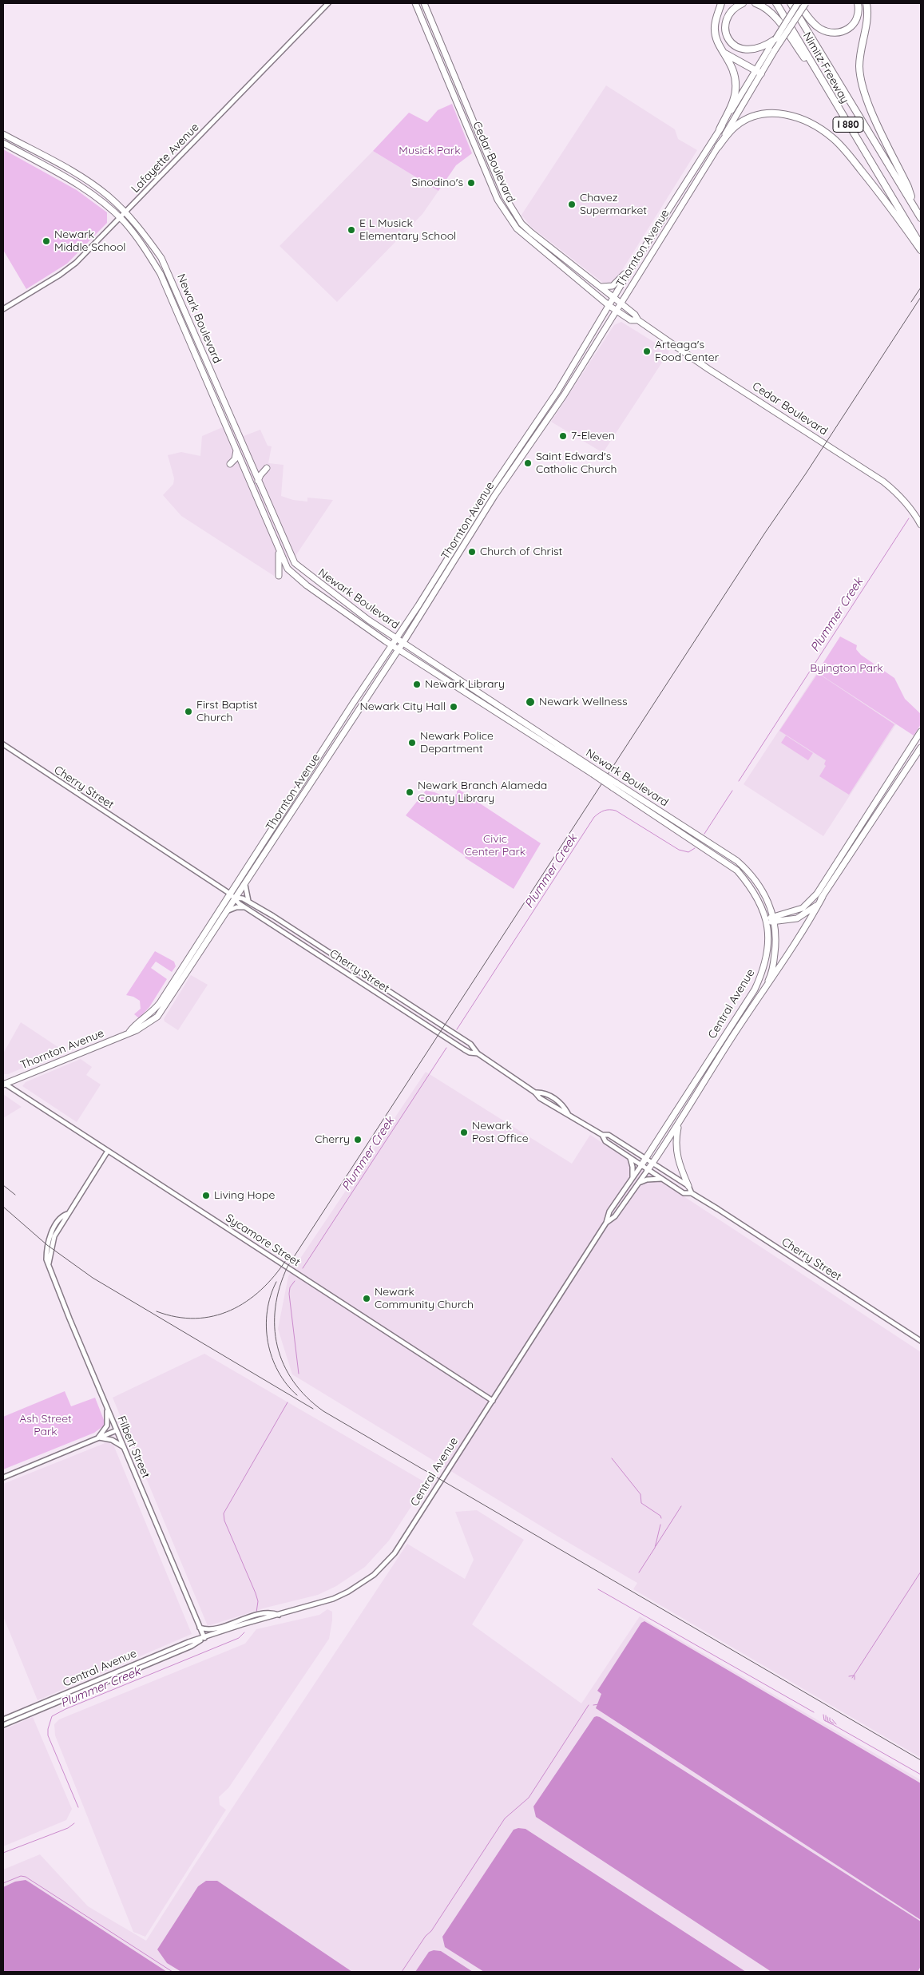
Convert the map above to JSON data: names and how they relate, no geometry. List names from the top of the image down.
{
  "streets": {
    "highway": ["Nimitz Freeway", "I 880"],
    "main road": [
      "Cedar Boulevard",
      "Thornton Avenue",
      "Newark Boulevard",
      "Central Avenue"
    ],
    "street": [
      "Lafayette Avenue",
      "Cherry Street",
      "Sycamore Street",
      "Filbert Street"
    ]
  },
  "crossings": [
    ["Lafayette Avenue", "Newark Boulevard"],
    ["Cedar Boulevard", "Thornton Avenue"],
    ["Thornton Avenue", "Newark Boulevard"],
    ["Thornton Avenue", "Cherry Street"],
    ["Thornton Avenue", "Sycamore Street"],
    ["Newark Boulevard", "Central Avenue"],
    ["Cherry Street", "Central Avenue"],
    ["Central Avenue", "Sycamore Street"],
    ["Central Avenue", "Filbert Street"],
    ["Sycamore Street", "Filbert Street"]
  ],
  "water": ["Plummer Creek"],
  "parks": [
    "Musick Park",
    "Byington Park",
    "Civic Center Park",
    "Ash Street Park"
  ],
  "places": [
    "Sinodino's",
    "Chavez Supermarket",
    "E L Musick Elementary School",
    "Newark Middle School",
    "Arteaga's Food Center",
    "7-Eleven",
    "Saint Edward's Catholic Church",
    "Church of Christ",
    "Newark Library",
    "Newark Wellness",
    "Newark City Hall",
    "First Baptist Church",
    "Newark Police Department",
    "Newark Branch Alameda County Library",
    "Newark Post Office",
    "Cherry",
    "Living Hope",
    "Newark Community Church"
  ]
}
